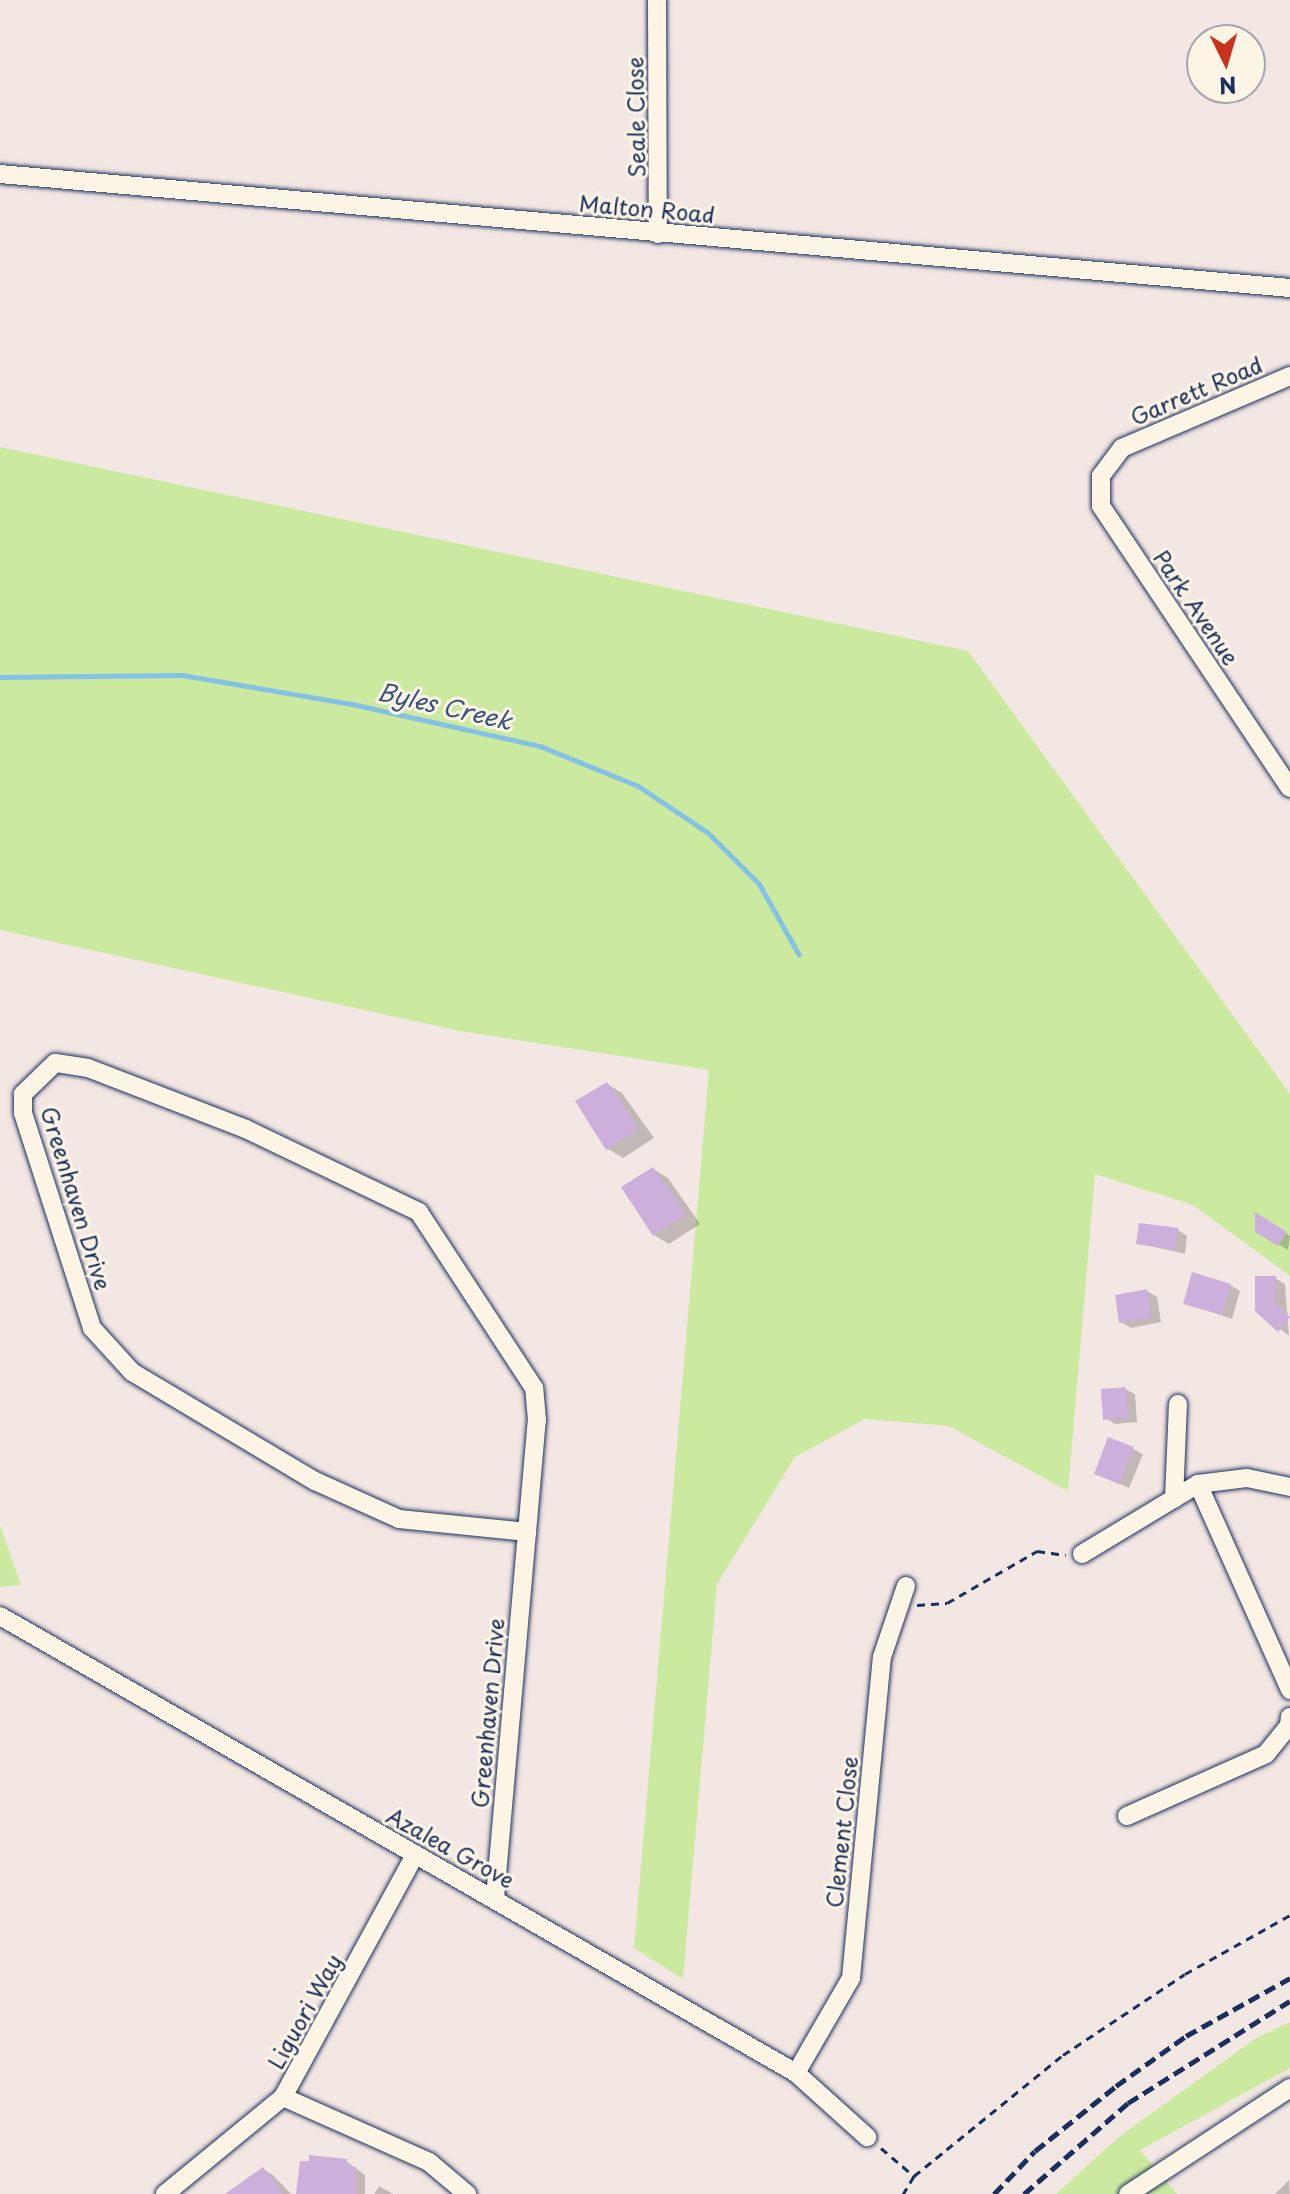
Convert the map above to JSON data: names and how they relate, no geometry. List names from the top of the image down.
{
  "streets": {
    "street": [
      "Seale Close",
      "Malton Road",
      "Garrett Road",
      "Park Avenue",
      "Greenhaven Drive",
      "Clement Close",
      "Azalea Grove",
      "Liguori Way"
    ]
  },
  "crossings": [
    ["Seale Close", "Malton Road"],
    ["Garrett Road", "Park Avenue"],
    ["Greenhaven Drive", "Azalea Grove"],
    ["Clement Close", "Azalea Grove"],
    ["Azalea Grove", "Liguori Way"]
  ],
  "water": ["Byles Creek"],
  "north": "bottom"
}
